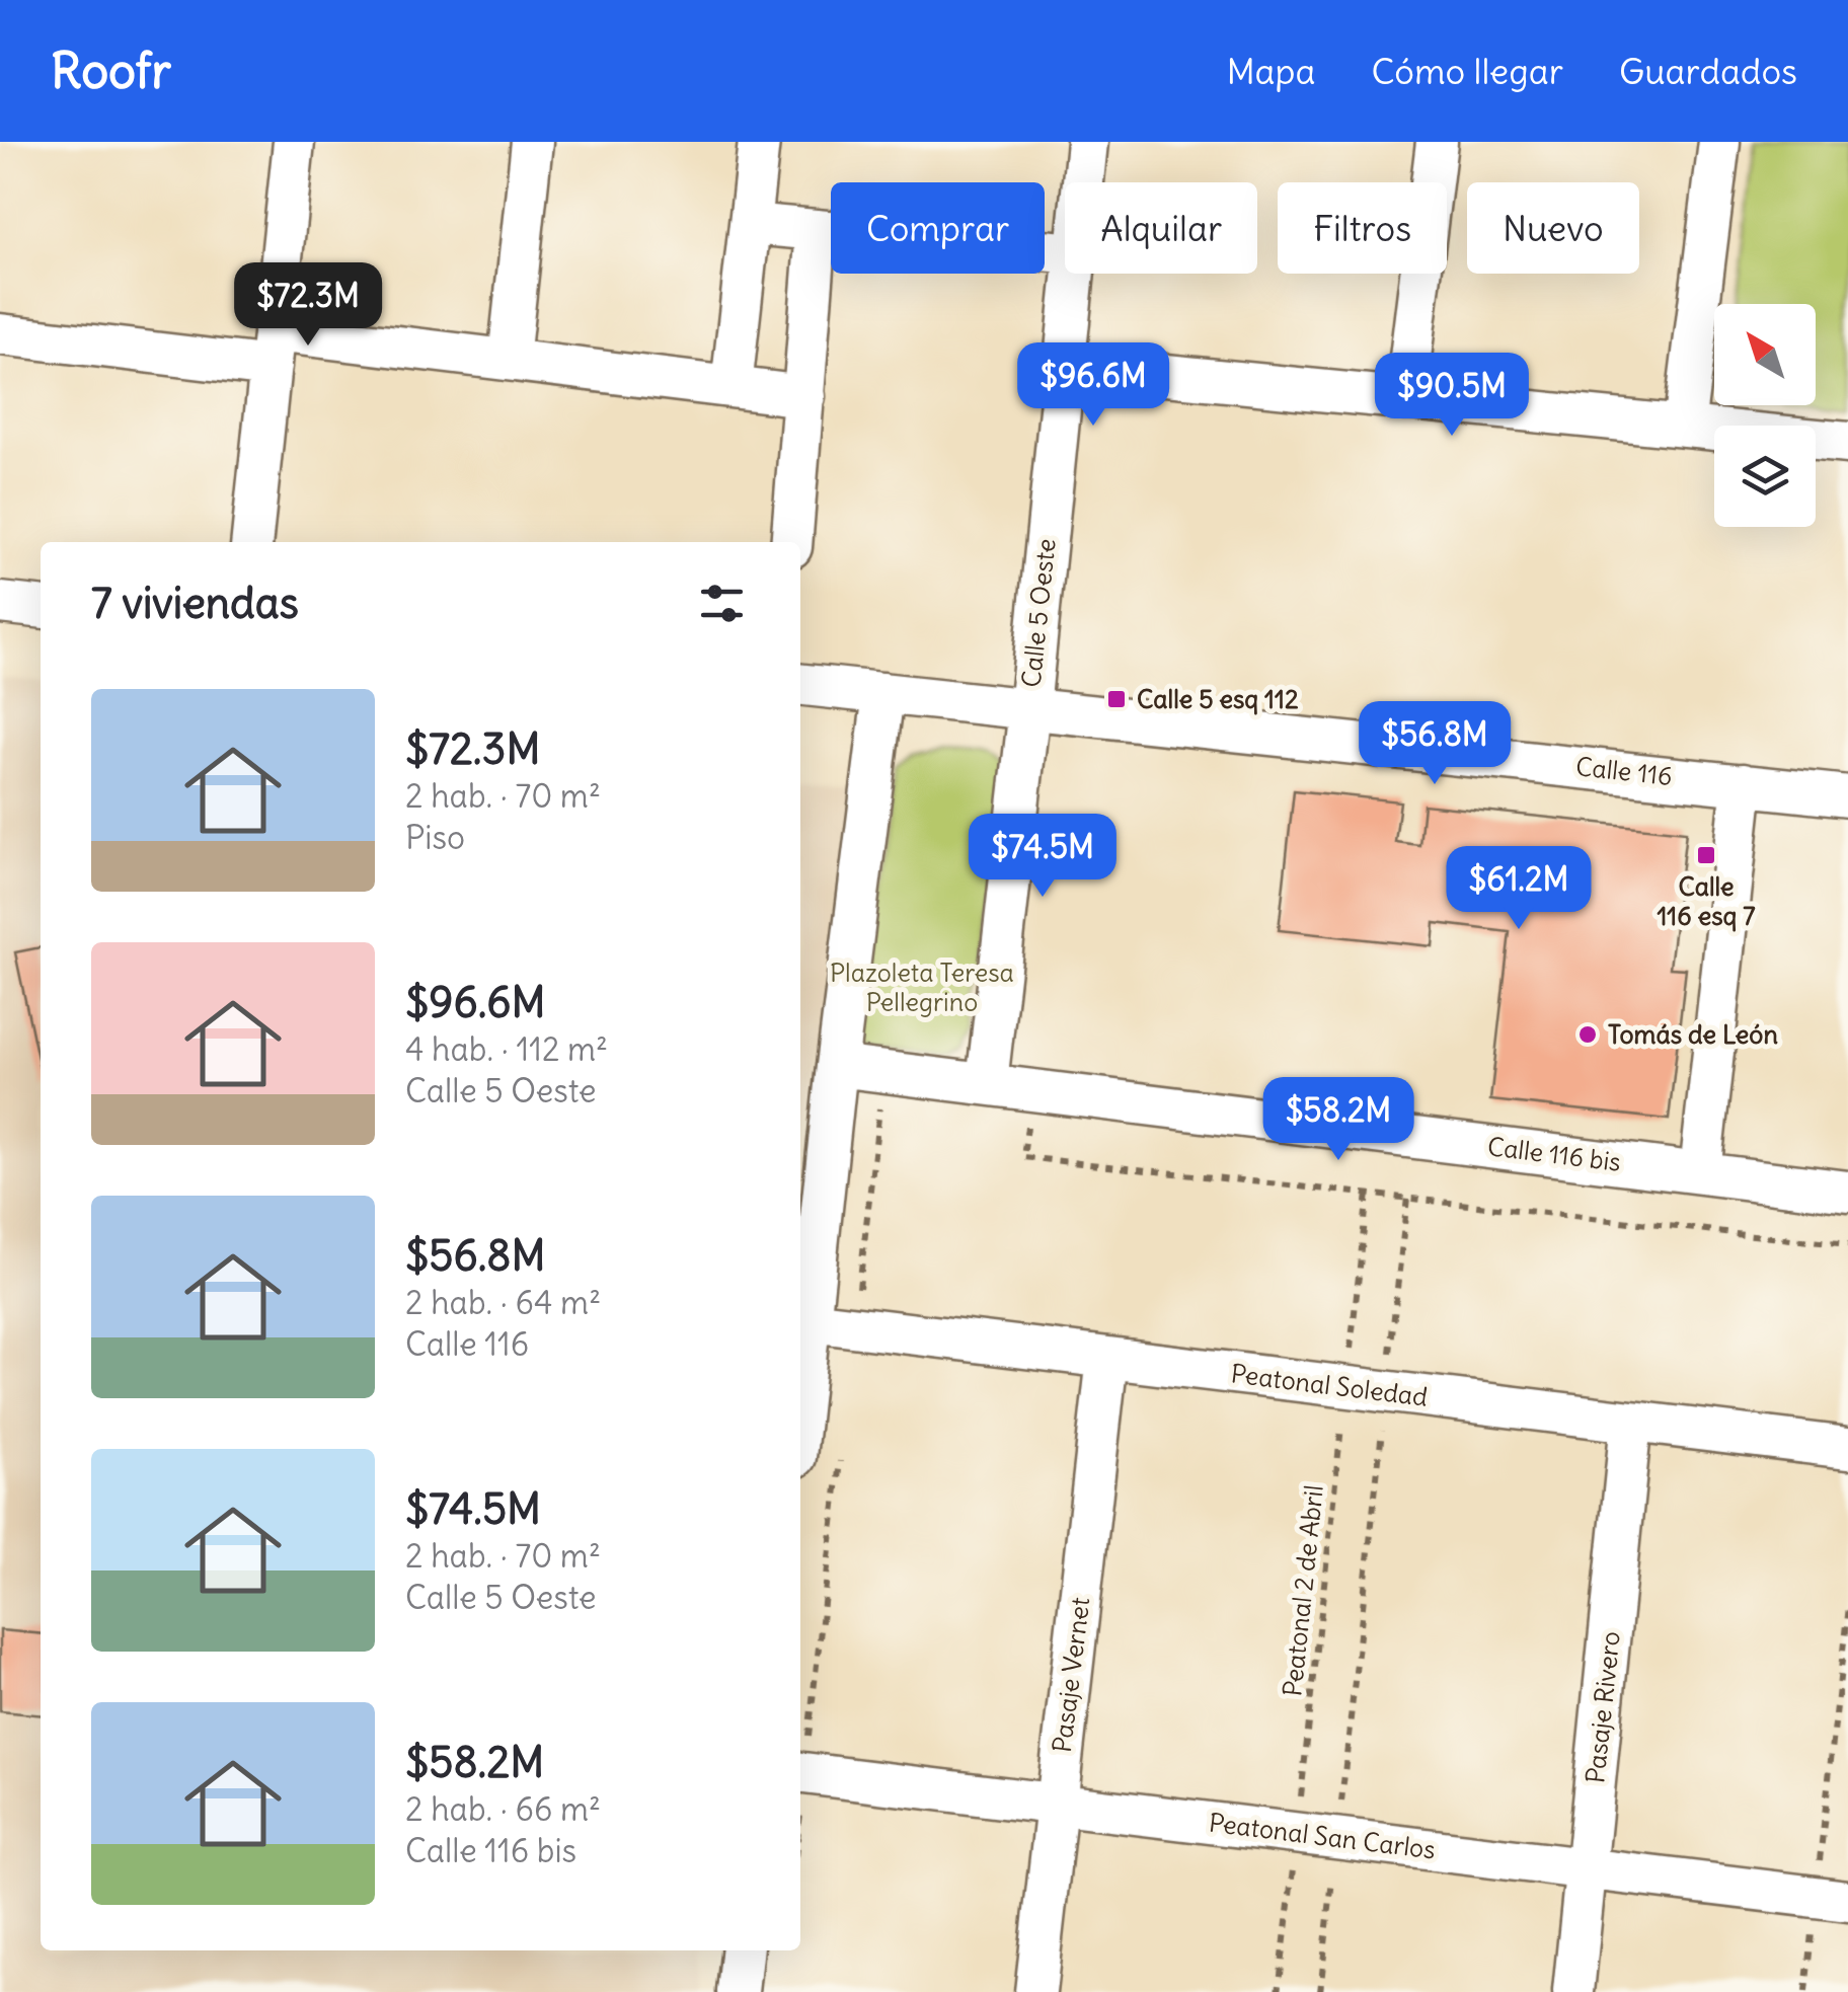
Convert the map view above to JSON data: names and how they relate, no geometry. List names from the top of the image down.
{
  "streets": {
    "street": [
      "Calle 5 Oeste",
      "Calle 116",
      "Calle 116 bis",
      "Peatonal Soledad",
      "Pasaje Vernet",
      "Pasaje Rivero",
      "Peatonal San Carlos"
    ],
    "path": ["Peatonal 2 de Abril"]
  },
  "crossings": [
    ["Calle 5 Oeste", "Calle 116"],
    ["Calle 5 Oeste", "Calle 116 bis"],
    ["Peatonal Soledad", "Peatonal 2 de Abril"],
    ["Peatonal Soledad", "Pasaje Vernet"],
    ["Peatonal Soledad", "Pasaje Rivero"],
    ["Peatonal 2 de Abril", "Peatonal San Carlos"],
    ["Pasaje Vernet", "Peatonal San Carlos"],
    ["Pasaje Rivero", "Peatonal San Carlos"]
  ],
  "parks": ["Plazoleta Teresa Pellegrino"],
  "places": {
    "transit": ["Calle 5 esq 112", "Calle 116 esq 7"],
    "other": ["Tomás de León"]
  },
  "north": "top left",
  "page": {
    "header": "Roofr",
    "nav": ["Mapa", "Cómo llegar", "Guardados"],
    "chip": [
      "Comprar",
      "Alquilar",
      "Filtros",
      "Nuevo"
    ],
    "price": [
      "$72.3M",
      "$96.6M",
      "$90.5M",
      "$56.8M",
      "$74.5M",
      "$61.2M",
      "$58.2M"
    ],
    "heading": "7 viviendas",
    "list": [
      {
        "name": "$72.3M",
        "note": "2 hab. · 70 m² · Piso"
      },
      {
        "name": "$96.6M",
        "note": "4 hab. · 112 m² · Calle 5 Oeste"
      },
      {
        "name": "$56.8M",
        "note": "2 hab. · 64 m² · Calle 116"
      },
      {
        "name": "$74.5M",
        "note": "2 hab. · 70 m² · Calle 5 Oeste"
      },
      {
        "name": "$58.2M",
        "note": "2 hab. · 66 m² · Calle 116 bis"
      }
    ]
  }
}
